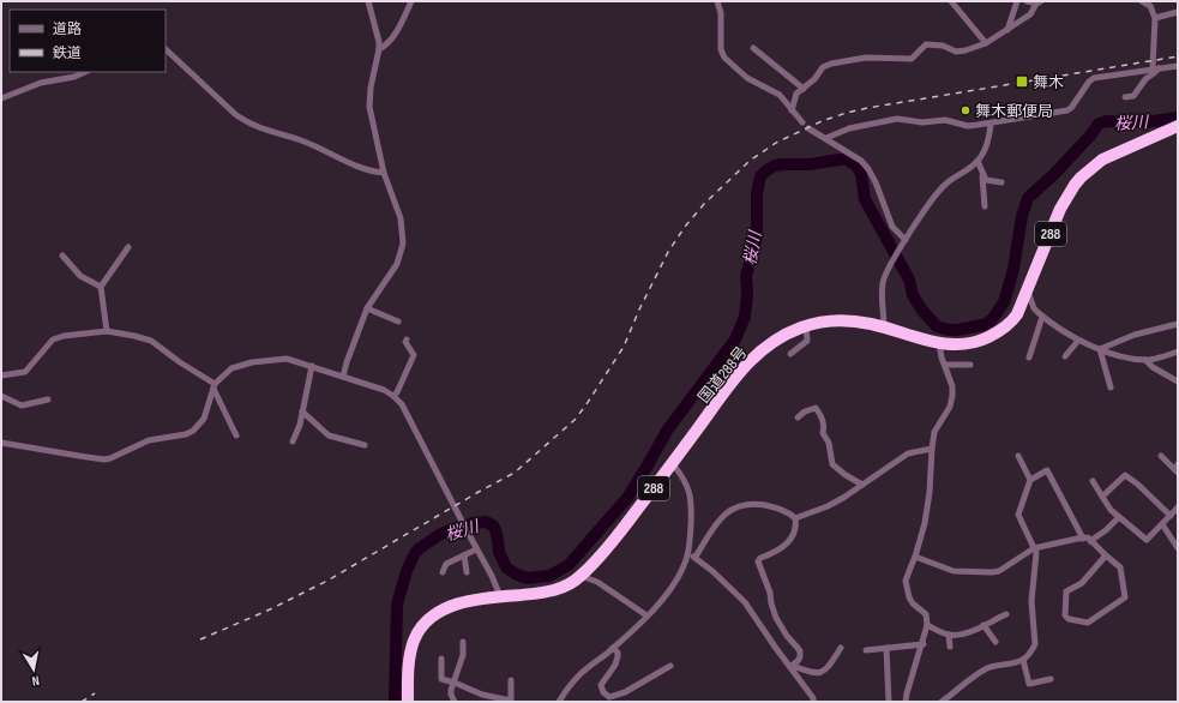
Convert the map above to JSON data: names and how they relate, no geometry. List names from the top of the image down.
{
  "streets": {
    "highway": ["288", "国道288号"]
  },
  "water": ["桜川"],
  "places": {
    "transit": ["舞木"],
    "other": ["舞木郵便局"]
  },
  "legend": ["道路", "鉄道"],
  "north": "bottom"
}
